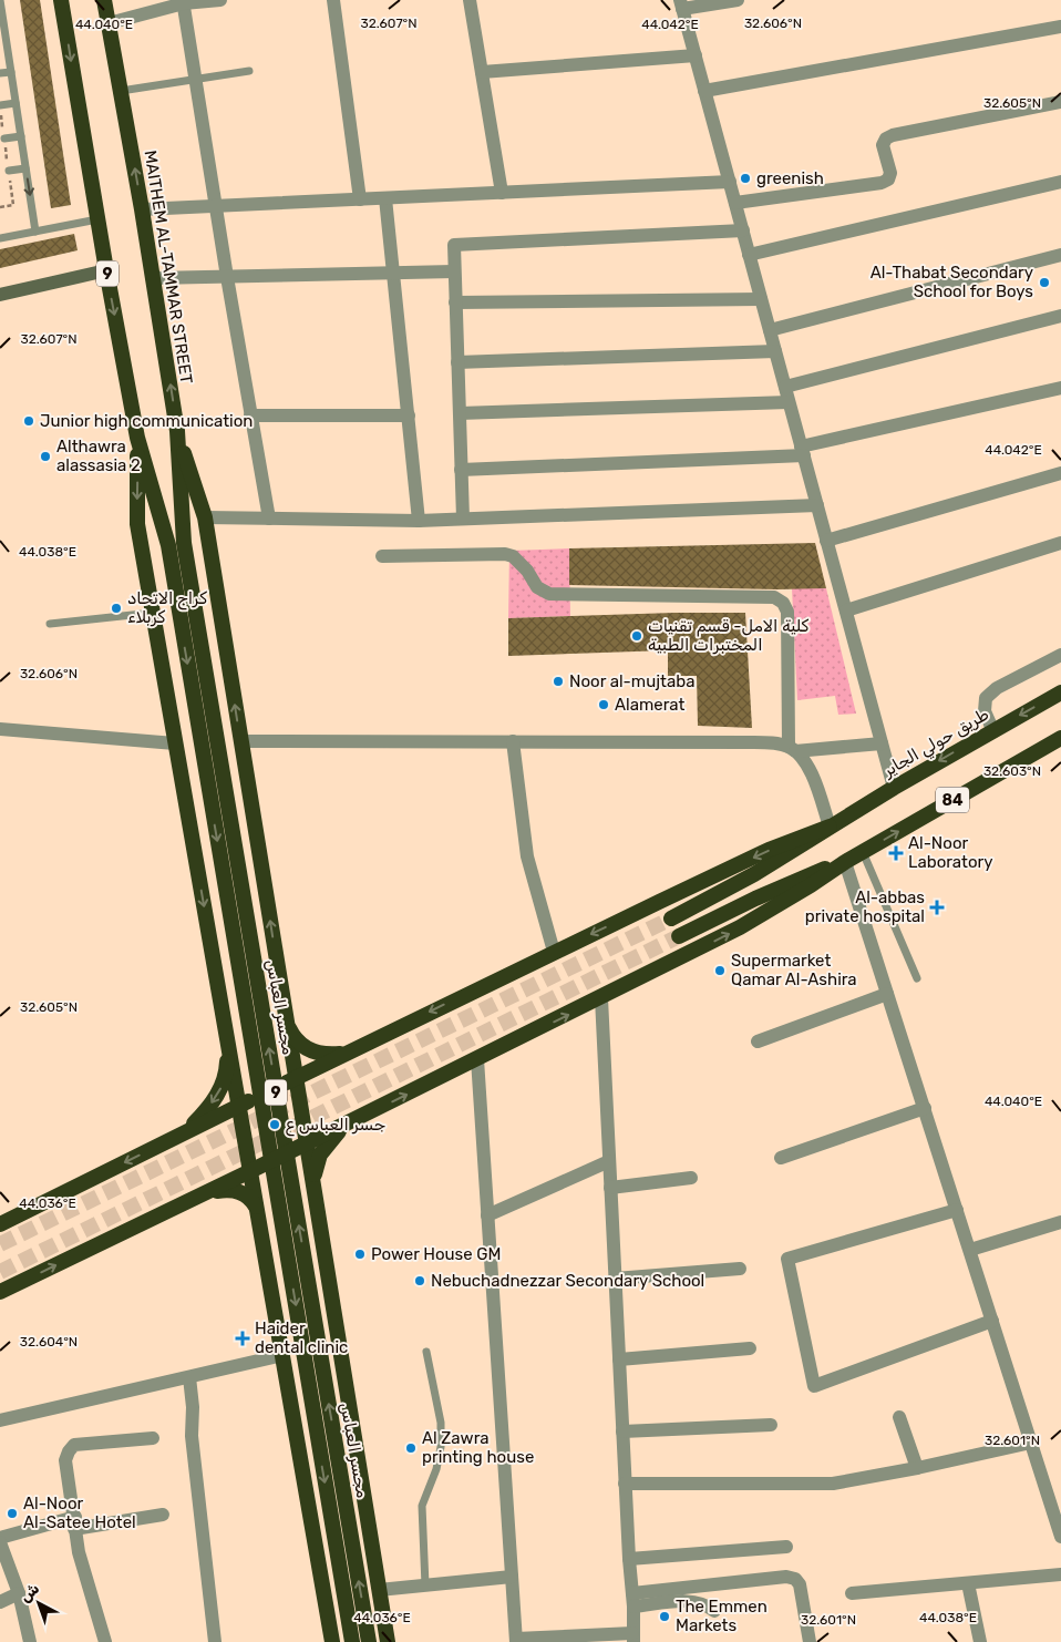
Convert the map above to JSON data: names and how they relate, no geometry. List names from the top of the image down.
{
  "streets": {
    "highway": [
      "MAITHEM AL-TAMMAR STREET",
      "9",
      "طريق حولي الجاير",
      "84",
      "مجسر العباس"
    ]
  },
  "crossings": [
    ["MAITHEM AL-TAMMAR STREET", "9"],
    ["MAITHEM AL-TAMMAR STREET", "مجسر العباس"],
    ["9", "مجسر العباس"],
    ["طريق حولي الجاير", "84"]
  ],
  "places": {
    "other": [
      "greenish",
      "Al-Thabat Secondary School for Boys",
      "Junior high communication",
      "Althawra alassasia 2",
      "كراج الاتحاد كربلاء",
      "كلية الامل- قسم تقنيات المختبرات الطبية",
      "Noor al-mujtaba",
      "Alamerat",
      "Supermarket Qamar Al-Ashira",
      "جسر العباس ع",
      "Power House GM",
      "Nebuchadnezzar Secondary School",
      "Al Zawra printing house",
      "Al-Noor Al-Satee Hotel",
      "The Emmen Markets"
    ],
    "health": ["Al-Noor Laboratory", "Al-abbas private hospital", "Haider dental clinic"]
  },
  "north": "top left",
  "coordinates": [
    "32.607°N",
    "32.606°N",
    "44.040°E",
    "44.042°E",
    "32.605°N",
    "44.038°E",
    "32.603°N",
    "44.036°E",
    "32.604°N",
    "32.601°N"
  ]
}
